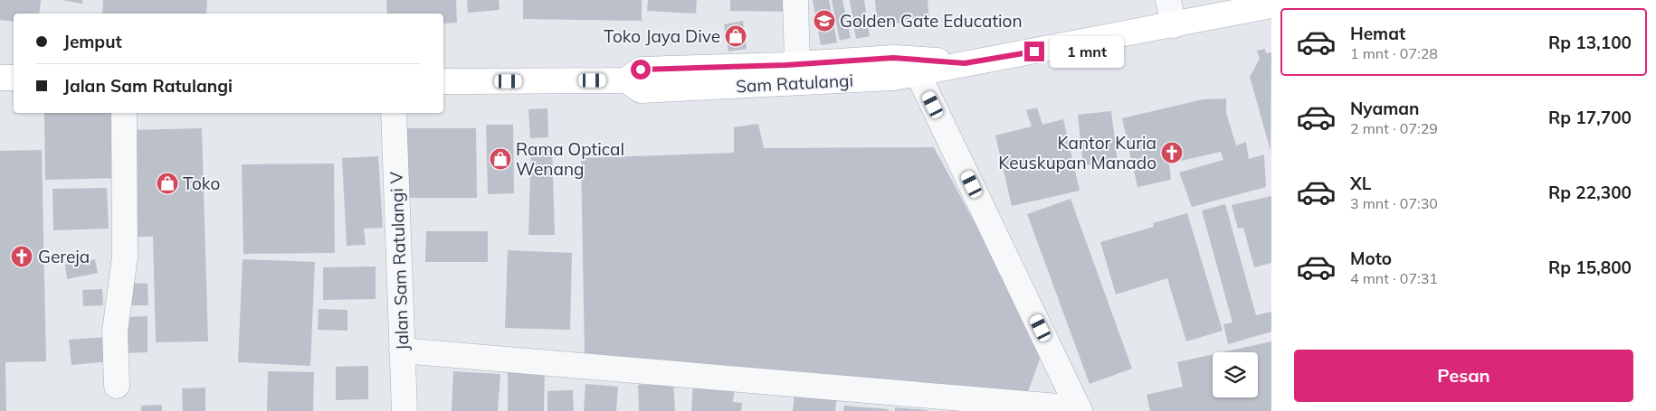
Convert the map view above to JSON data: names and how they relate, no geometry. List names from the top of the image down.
{
  "streets": {
    "main road": ["Sam Ratulangi"],
    "street": ["Jalan Sam Ratulangi V"]
  },
  "places": {
    "school or university": ["Golden Gate Education"],
    "shop": ["Toko Jaya Dive", "Rama Optical Wenang", "Toko"],
    "church": ["Kantor Kuria Keuskupan Manado", "Gereja"]
  },
  "page": {
    "list": [
      {
        "name": "Hemat",
        "note": "1 mnt · 07:28",
        "value": "Rp 13,100"
      },
      {
        "name": "Nyaman",
        "note": "2 mnt · 07:29",
        "value": "Rp 17,700"
      },
      {
        "name": "XL",
        "note": "3 mnt · 07:30",
        "value": "Rp 22,300"
      },
      {
        "name": "Moto",
        "note": "4 mnt · 07:31",
        "value": "Rp 15,800"
      }
    ],
    "banner": ["Jemput", "Jalan Sam Ratulangi"],
    "bubble": "1 mnt",
    "buttons": "Pesan"
  }
}
